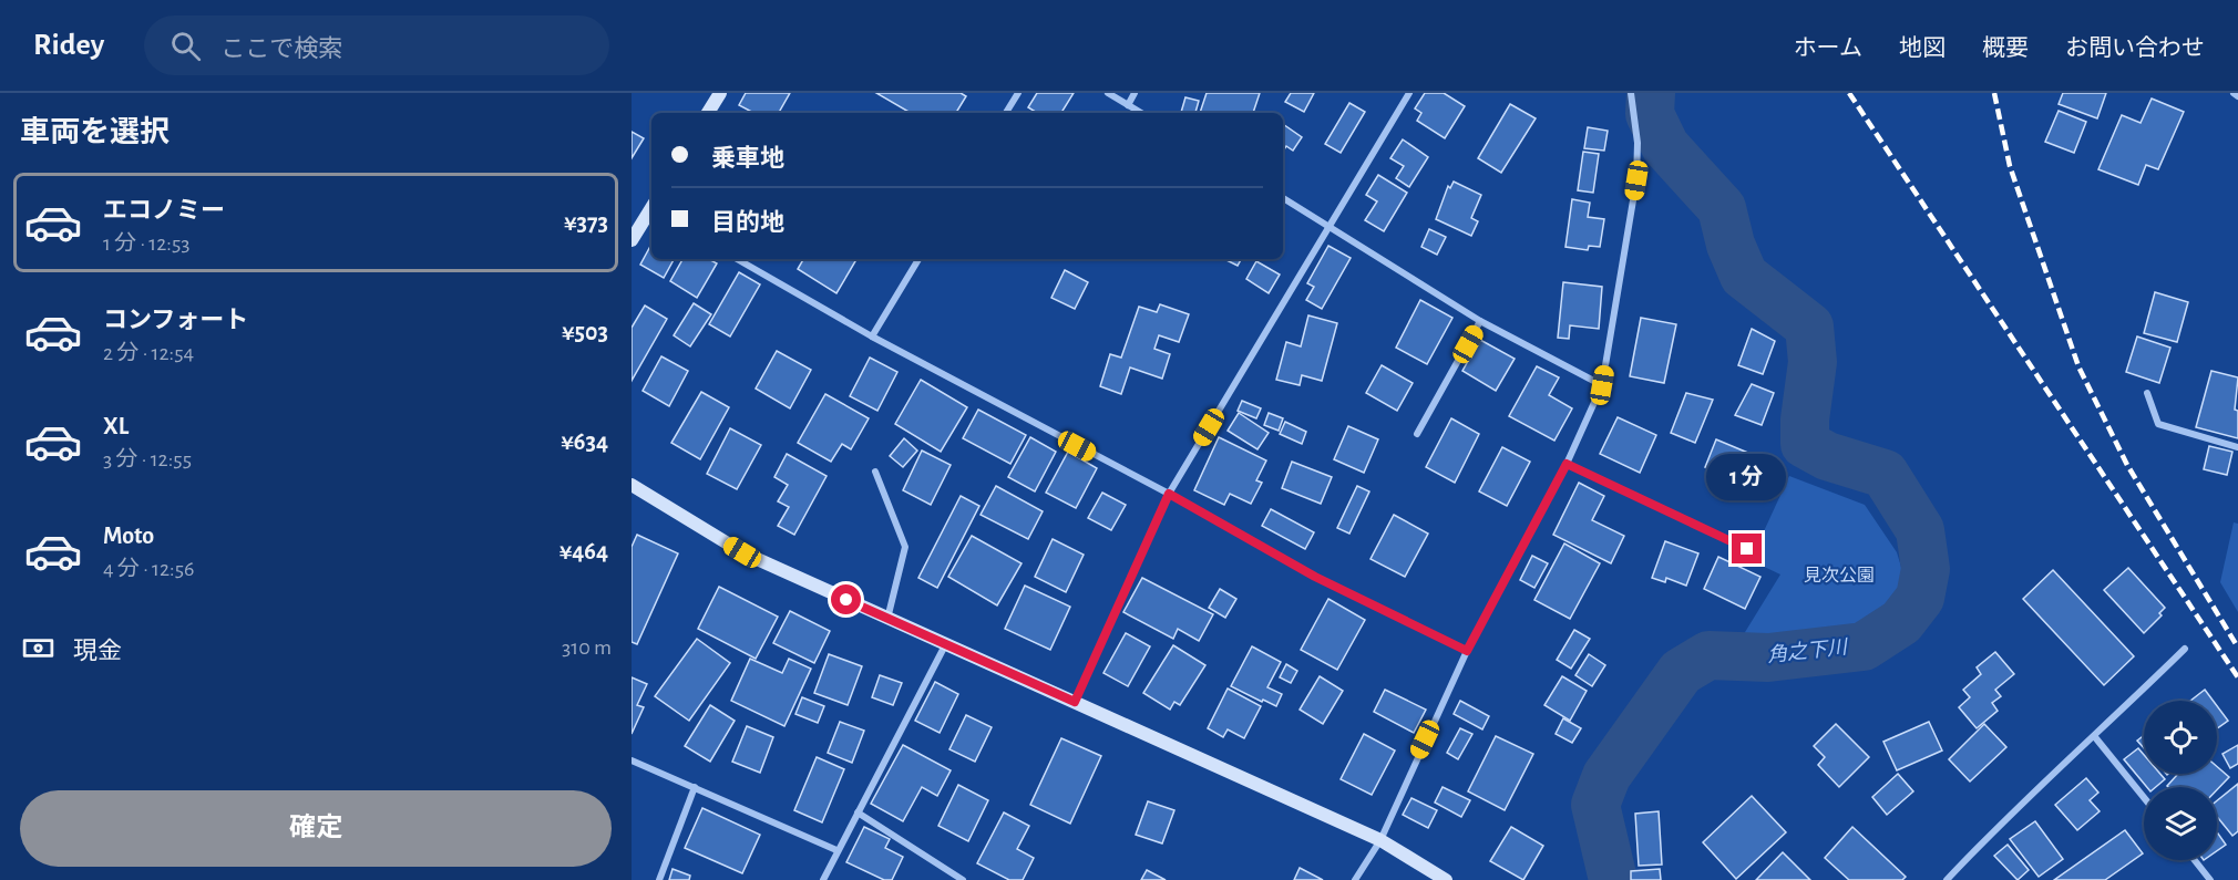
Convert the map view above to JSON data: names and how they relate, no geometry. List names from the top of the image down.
{
  "water": ["角之下川"],
  "parks": ["見次公園"],
  "page": {
    "header": "Ridey",
    "search": "ここで検索",
    "nav": [
      "ホーム",
      "地図",
      "概要",
      "お問い合わせ"
    ],
    "heading": "車両を選択",
    "banner": ["乗車地", "目的地"],
    "list": [
      {
        "name": "エコノミー",
        "note": "1 分 · 12:53",
        "value": "¥373"
      },
      {
        "name": "コンフォート",
        "note": "2 分 · 12:54",
        "value": "¥503"
      },
      {
        "name": "XL",
        "note": "3 分 · 12:55",
        "value": "¥634"
      },
      {
        "name": "Moto",
        "note": "4 分 · 12:56",
        "value": "¥464"
      }
    ],
    "bubble": "1 分",
    "pay": ["現金", "310 m"],
    "buttons": "確定"
  }
}
